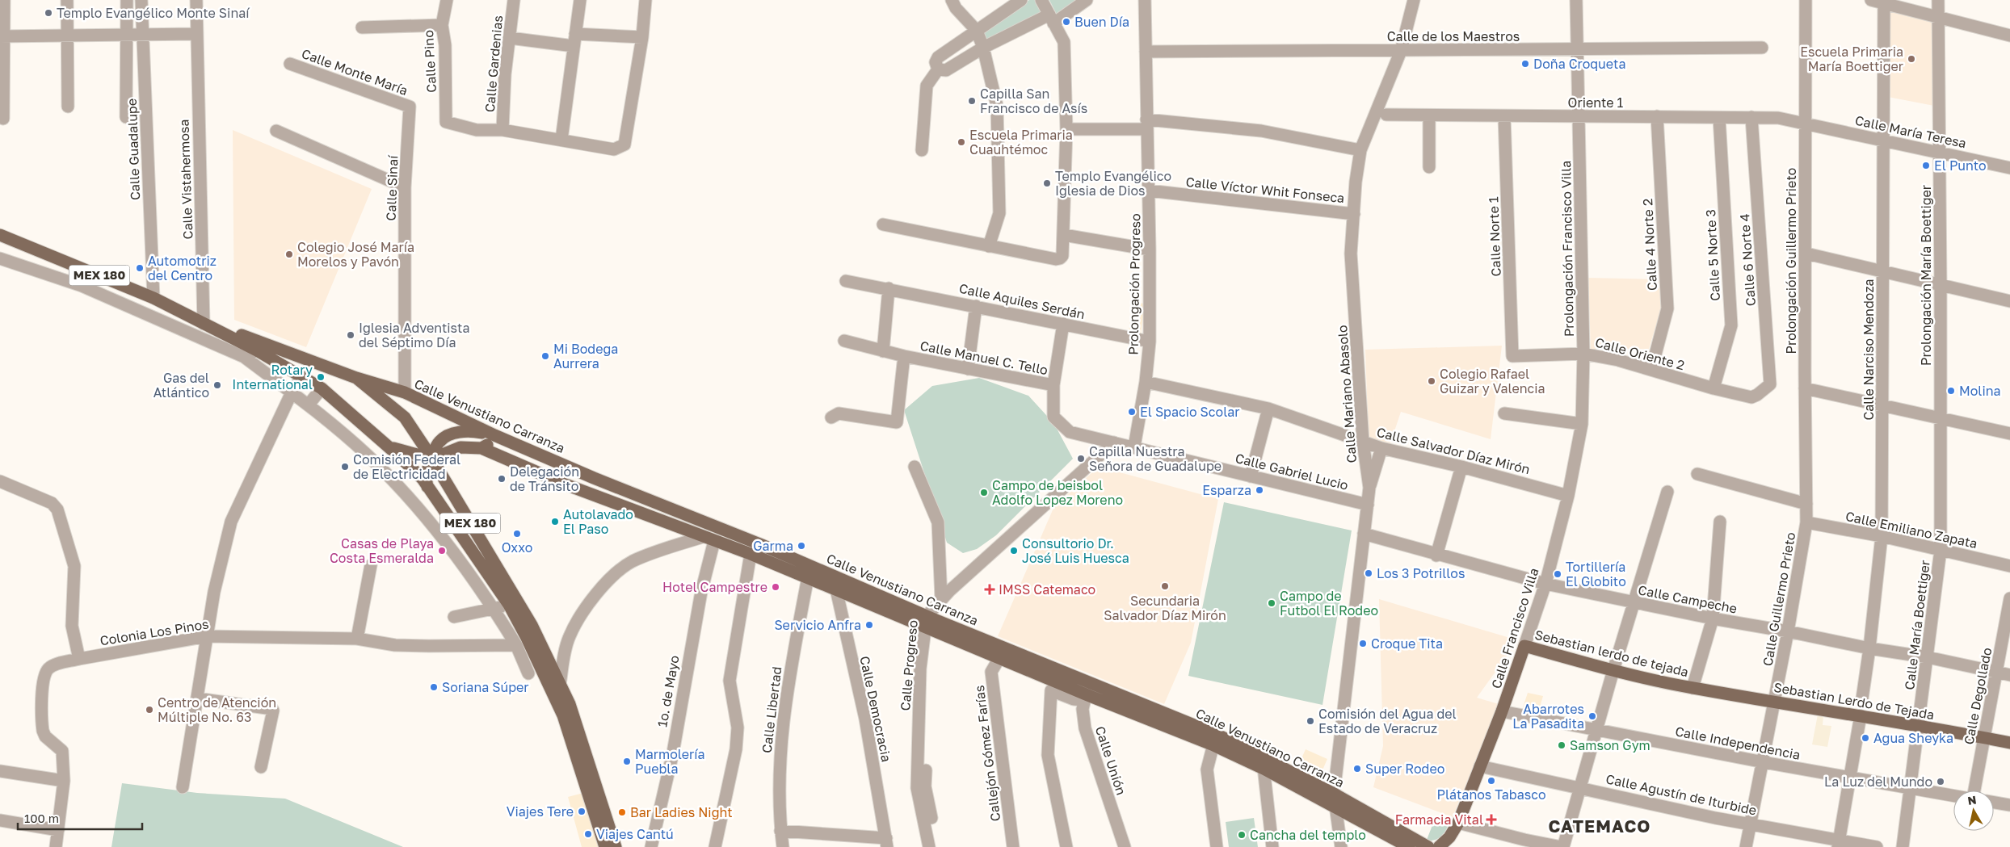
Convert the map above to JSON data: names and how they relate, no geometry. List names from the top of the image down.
{
  "streets": {
    "main road": [
      "MEX 180",
      "Calle Venustiano Carranza",
      "Calle Francisco Villa",
      "Sebastian lerdo de tejada",
      "Sebastian Lerdo de Tejada"
    ],
    "street": [
      "Calle de los Maestros",
      "Calle Pino",
      "Calle Gardenias",
      "Calle Monte María",
      "Oriente 1",
      "Calle María Teresa",
      "Calle Guadalupe",
      "Calle Vistahermosa",
      "Calle Sinaí",
      "Calle Víctor Whit Fonseca",
      "Calle Norte 1",
      "Calle 4 Norte 2",
      "Prolongación Francisco Villa",
      "Calle 5 Norte 3",
      "Calle 6 Norte 4",
      "Prolongación Guillermo Prieto",
      "Prolongación María Boettiger",
      "Prolongación Progreso",
      "Calle Aquiles Serdán",
      "Calle Narciso Mendoza",
      "Calle Oriente 2",
      "Calle Manuel C. Tello",
      "Calle Mariano Abasolo",
      "Calle Salvador Díaz Mirón",
      "Calle Gabriel Lucio",
      "Calle Emiliano Zapata",
      "Calle Campeche",
      "Calle Guillermo Prieto",
      "Calle María Boettiger",
      "Colonia Los Pinos",
      "Calle Progreso",
      "1o. de Mayo",
      "Calle Degollado",
      "Calle Democracia",
      "Calle Libertad",
      "Calle Independencia",
      "Callejón Gómez Farías",
      "Calle Unión",
      "Calle Agustín de Iturbide"
    ]
  },
  "crossings": [
    ["Calle de los Maestros", "Prolongación Francisco Villa"],
    ["Calle de los Maestros", "Prolongación Progreso"],
    ["Calle de los Maestros", "Calle Mariano Abasolo"],
    ["Calle Pino", "Calle Gardenias"],
    ["Calle Monte María", "Calle Sinaí"],
    ["Oriente 1", "Calle María Teresa"],
    ["Oriente 1", "Calle Norte 1"],
    ["Oriente 1", "Calle 4 Norte 2"],
    ["Oriente 1", "Prolongación Francisco Villa"],
    ["Oriente 1", "Calle 5 Norte 3"],
    ["Oriente 1", "Calle 6 Norte 4"],
    ["Oriente 1", "Prolongación Guillermo Prieto"],
    ["Calle María Teresa", "Prolongación Guillermo Prieto"],
    ["Calle María Teresa", "Prolongación María Boettiger"],
    ["Calle María Teresa", "Calle Narciso Mendoza"],
    ["Calle Guadalupe", "MEX 180"],
    ["Calle Vistahermosa", "MEX 180"],
    ["Calle Sinaí", "Calle Venustiano Carranza"],
    ["Calle Víctor Whit Fonseca", "Prolongación Progreso"],
    ["Calle Víctor Whit Fonseca", "Calle Mariano Abasolo"],
    ["Calle Norte 1", "Calle Oriente 2"],
    ["Calle 4 Norte 2", "Calle Oriente 2"],
    ["Prolongación Francisco Villa", "Calle Oriente 2"],
    ["Prolongación Francisco Villa", "Calle Salvador Díaz Mirón"],
    ["Prolongación Francisco Villa", "Calle Francisco Villa"],
    ["Calle 5 Norte 3", "Calle Oriente 2"],
    ["Calle 6 Norte 4", "Calle Oriente 2"],
    ["Prolongación Guillermo Prieto", "Calle Emiliano Zapata"],
    ["Prolongación Guillermo Prieto", "Calle Guillermo Prieto"],
    ["MEX 180", "Calle Venustiano Carranza"],
    ["Prolongación María Boettiger", "Calle Emiliano Zapata"],
    ["Prolongación María Boettiger", "Calle María Boettiger"],
    ["Prolongación Progreso", "Calle Aquiles Serdán"],
    ["Prolongación Progreso", "Calle Salvador Díaz Mirón"],
    ["Prolongación Progreso", "Calle Gabriel Lucio"],
    ["Calle Narciso Mendoza", "Calle Emiliano Zapata"],
    ["Calle Narciso Mendoza", "Calle Campeche"],
    ["Calle Manuel C. Tello", "Calle Gabriel Lucio"],
    ["Calle Mariano Abasolo", "Calle Venustiano Carranza"],
    ["Calle Mariano Abasolo", "Calle Salvador Díaz Mirón"],
    ["Calle Mariano Abasolo", "Calle Gabriel Lucio"],
    ["Calle Mariano Abasolo", "Calle Campeche"],
    ["Calle Venustiano Carranza", "Calle Progreso"],
    ["Calle Venustiano Carranza", "1o. de Mayo"],
    ["Calle Venustiano Carranza", "Calle Democracia"],
    ["Calle Venustiano Carranza", "Calle Libertad"],
    ["Calle Venustiano Carranza", "Callejón Gómez Farías"],
    ["Calle Venustiano Carranza", "Calle Unión"],
    ["Calle Salvador Díaz Mirón", "Calle Francisco Villa"],
    ["Calle Emiliano Zapata", "Calle Guillermo Prieto"],
    ["Calle Emiliano Zapata", "Calle María Boettiger"],
    ["Calle Campeche", "Calle Guillermo Prieto"],
    ["Calle Campeche", "Calle María Boettiger"],
    ["Calle Campeche", "Calle Francisco Villa"],
    ["Calle Campeche", "Calle Degollado"],
    ["Calle Guillermo Prieto", "Sebastian Lerdo de Tejada"],
    ["Calle Guillermo Prieto", "Calle Independencia"],
    ["Calle Guillermo Prieto", "Calle Agustín de Iturbide"],
    ["Calle María Boettiger", "Sebastian Lerdo de Tejada"],
    ["Calle María Boettiger", "Calle Independencia"],
    ["Calle Francisco Villa", "Sebastian lerdo de tejada"],
    ["Calle Francisco Villa", "Calle Independencia"],
    ["Calle Francisco Villa", "Calle Agustín de Iturbide"],
    ["Sebastian lerdo de tejada", "Sebastian Lerdo de Tejada"],
    ["Calle Degollado", "Sebastian Lerdo de Tejada"]
  ],
  "districts": ["CATEMACO"],
  "places": {
    "other": [
      "Templo Evangélico Monte Sinaí",
      "Buen Día",
      "Escuela Primaria María Boettiger",
      "Doña Croqueta",
      "Capilla San Francisco de Asís",
      "Escuela Primaria Cuauhtémoc",
      "El Punto",
      "Templo Evangélico Iglesia de Dios",
      "Colegio José María Morelos y Pavón",
      "Automotriz del Centro",
      "Iglesia Adventista del Séptimo Día",
      "Mi Bodega Aurrera",
      "Rotary International",
      "Colegio Rafael Guizar y Valencia",
      "Gas del Atlántico",
      "Molina",
      "El Spacio Scolar",
      "Capilla Nuestra Señora de Guadalupe",
      "Comisión Federal de Electricidad",
      "Delegación de Tránsito",
      "Esparza",
      "Campo de beisbol Adolfo Lopez Moreno",
      "Autolavado El Paso",
      "Oxxo",
      "Garma",
      "Casas de Playa Costa Esmeralda",
      "Consultorio Dr. José Luis Huesca",
      "Los 3 Potrillos",
      "Tortillería El Globito",
      "Secundaria Salvador Díaz Mirón",
      "Hotel Campestre",
      "Campo de Futbol El Rodeo",
      "Servicio Anfra",
      "Croque Tita",
      "Soriana Súper",
      "Centro de Atención Múltiple No. 63",
      "Abarrotes La Pasadita",
      "Comisión del Agua del Estado de Veracruz",
      "Agua Sheyka",
      "Samson Gym",
      "Marmolería Puebla",
      "Super Rodeo",
      "Plátanos Tabasco",
      "La Luz del Mundo",
      "Viajes Tere",
      "Bar Ladies Night",
      "Viajes Cantú",
      "Cancha del templo"
    ],
    "health": ["IMSS Catemaco", "Farmacia Vital"]
  },
  "scale_bar": "100 m",
  "north": "top"
}
